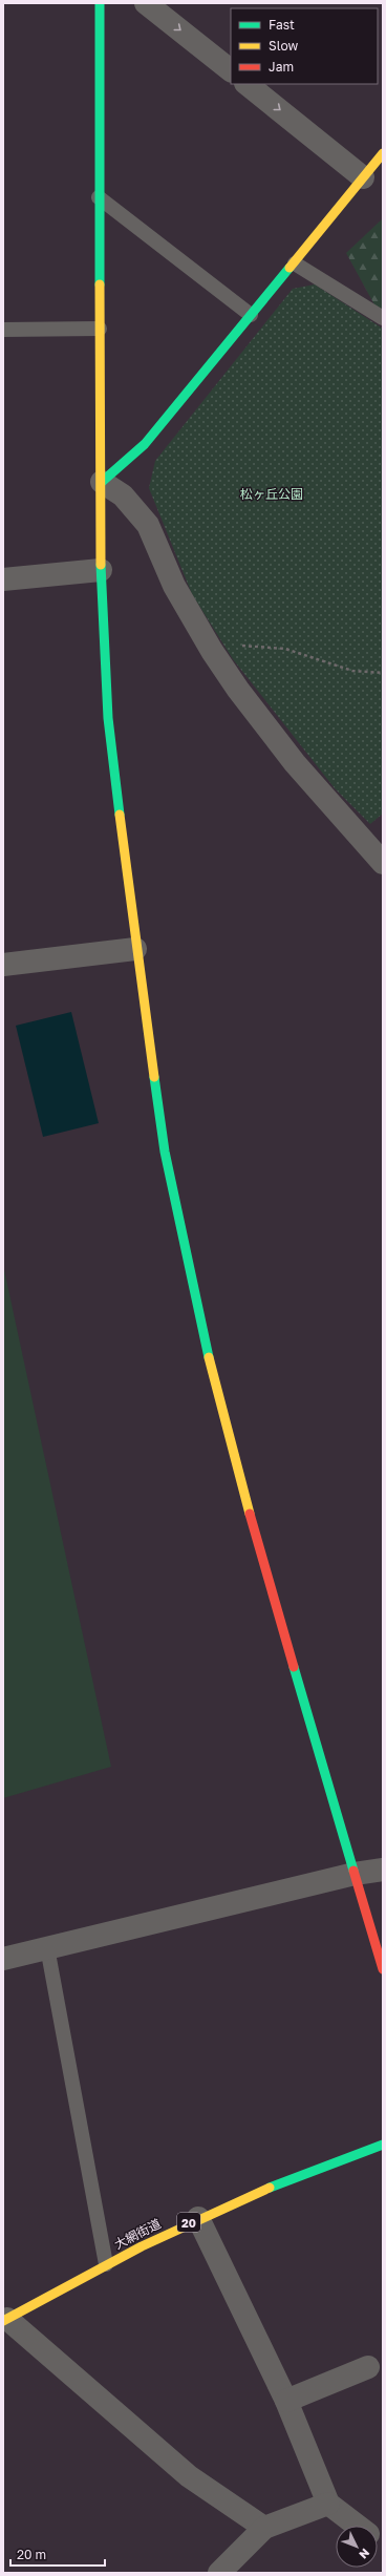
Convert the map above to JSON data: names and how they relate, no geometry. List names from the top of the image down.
{
  "streets": {
    "street": ["20", "大網街道"]
  },
  "parks": ["松ヶ丘公園"],
  "legend": ["Fast", "Slow", "Jam"],
  "scale_bar": "20 m",
  "north": "bottom right"
}
